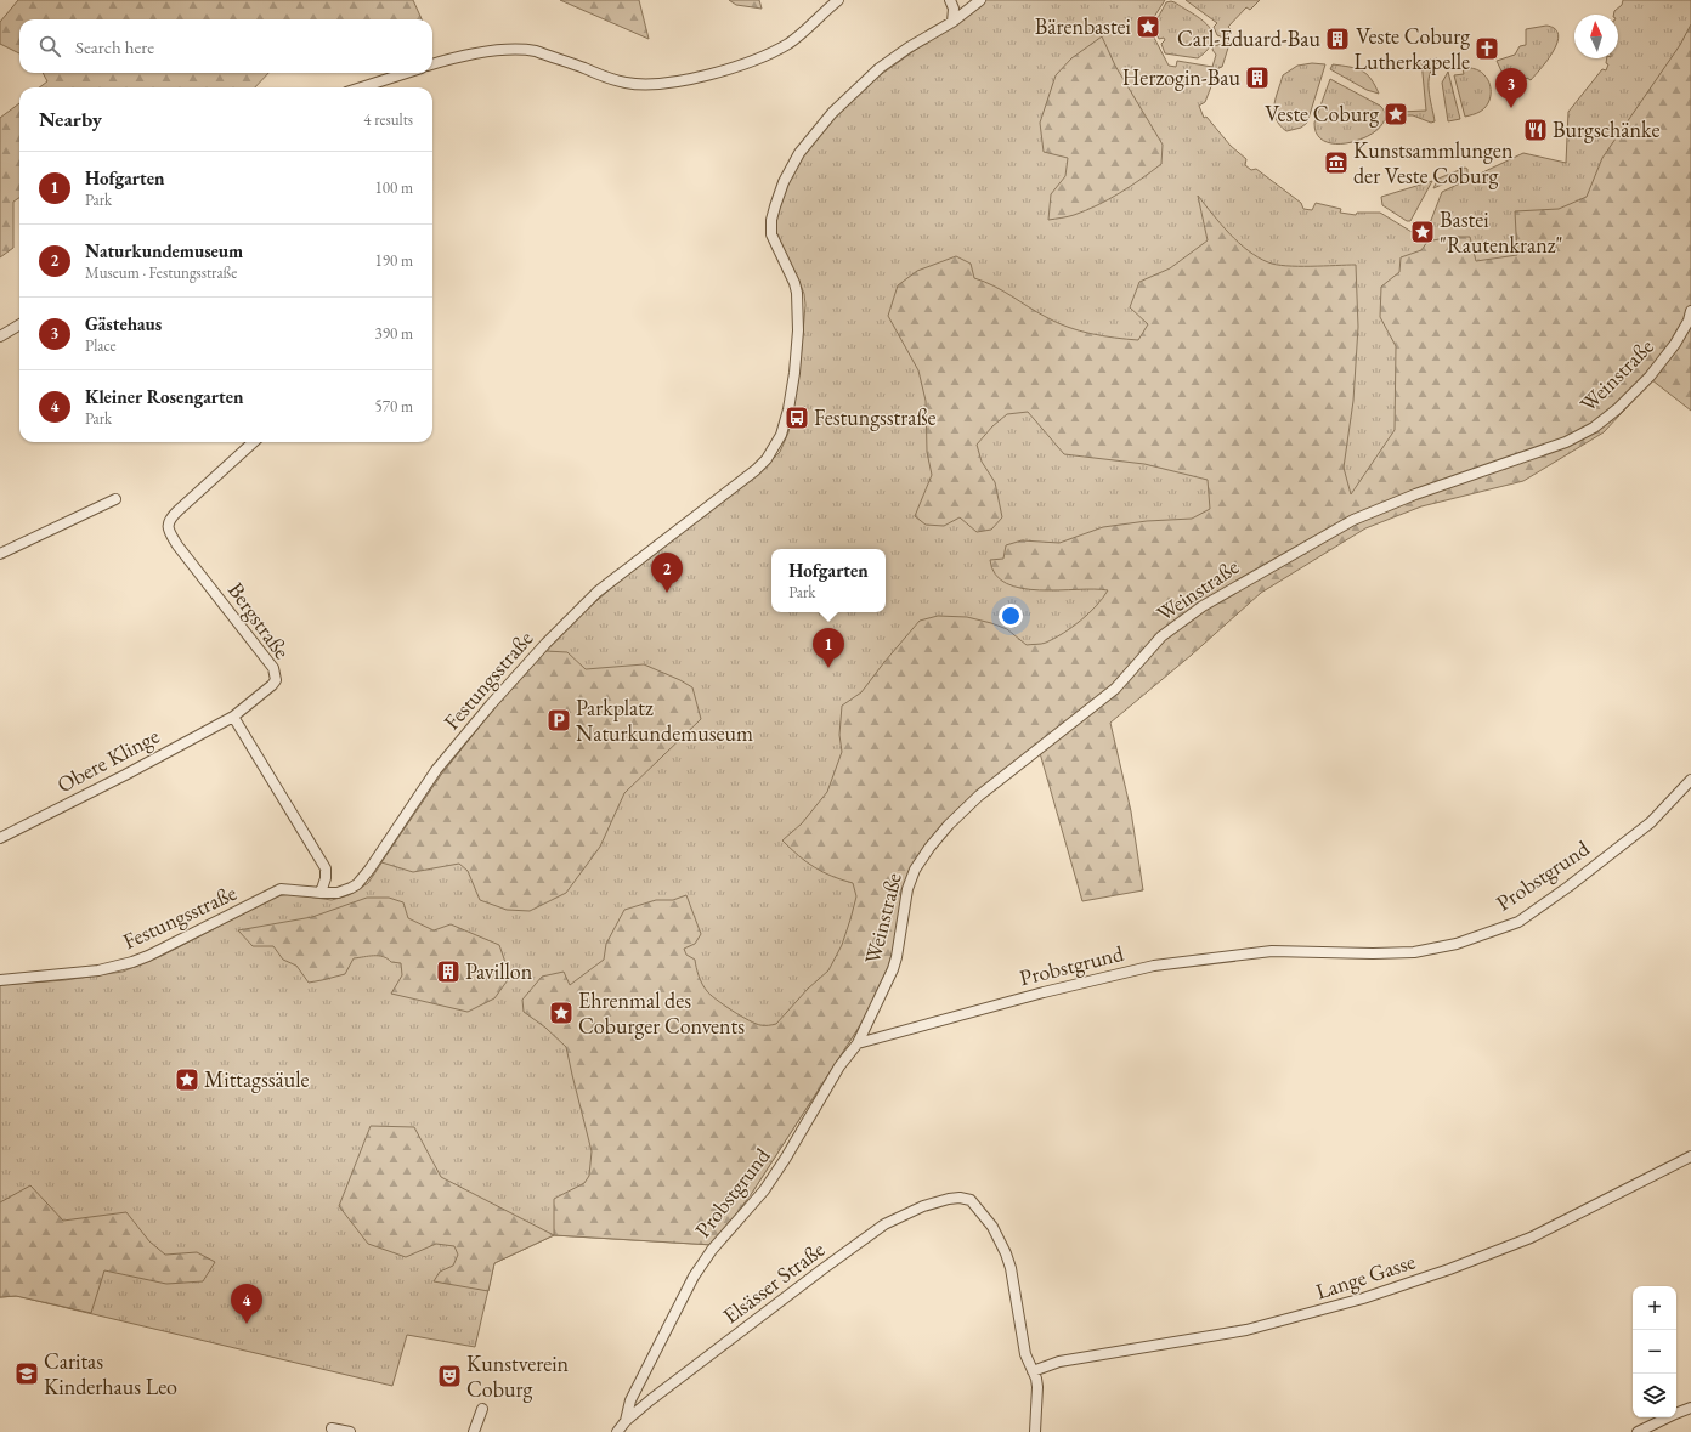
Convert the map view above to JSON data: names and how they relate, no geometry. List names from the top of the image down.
{
  "streets": {
    "street": [
      "Weinstraße",
      "Bergstraße",
      "Festungsstraße",
      "Obere Klinge",
      "Probstgrund",
      "Lange Gasse",
      "Elsässer Straße"
    ]
  },
  "crossings": [
    ["Weinstraße", "Probstgrund"],
    ["Bergstraße", "Obere Klinge"],
    ["Probstgrund", "Elsässer Straße"],
    ["Lange Gasse", "Elsässer Straße"]
  ],
  "places": {
    "place": [
      "Bärenbastei",
      "Veste Coburg",
      "Bastei \"Rautenkranz\"",
      "Ehrenmal des Coburger Convents",
      "Mittagssäule"
    ],
    "building": ["Carl-Eduard-Bau", "Herzogin-Bau", "Pavillon"],
    "church": ["Veste Coburg Lutherkapelle"],
    "restaurant": ["Burgschänke"],
    "museum": ["Kunstsammlungen der Veste Coburg"],
    "bus stop": ["Festungsstraße"],
    "parking": ["Parkplatz Naturkundemuseum"],
    "school or university": ["Caritas Kinderhaus Leo"],
    "theatre": ["Kunstverein Coburg"]
  },
  "north": "top",
  "page": {
    "search": "Search here",
    "pins": [
      "3",
      "2",
      "1",
      "4"
    ],
    "heading": ["Nearby", "4 results"],
    "list": [
      {
        "mark": "1",
        "name": "Hofgarten",
        "note": "Park",
        "value": "100 m"
      },
      {
        "mark": "2",
        "name": "Naturkundemuseum",
        "note": "Museum · Festungsstraße",
        "value": "190 m"
      },
      {
        "mark": "3",
        "name": "Gästehaus",
        "note": "Place",
        "value": "390 m"
      },
      {
        "mark": "4",
        "name": "Kleiner Rosengarten",
        "note": "Park",
        "value": "570 m"
      }
    ],
    "popup": ["Hofgarten", "Park"],
    "map_buttons": ["+", "−"]
  }
}
